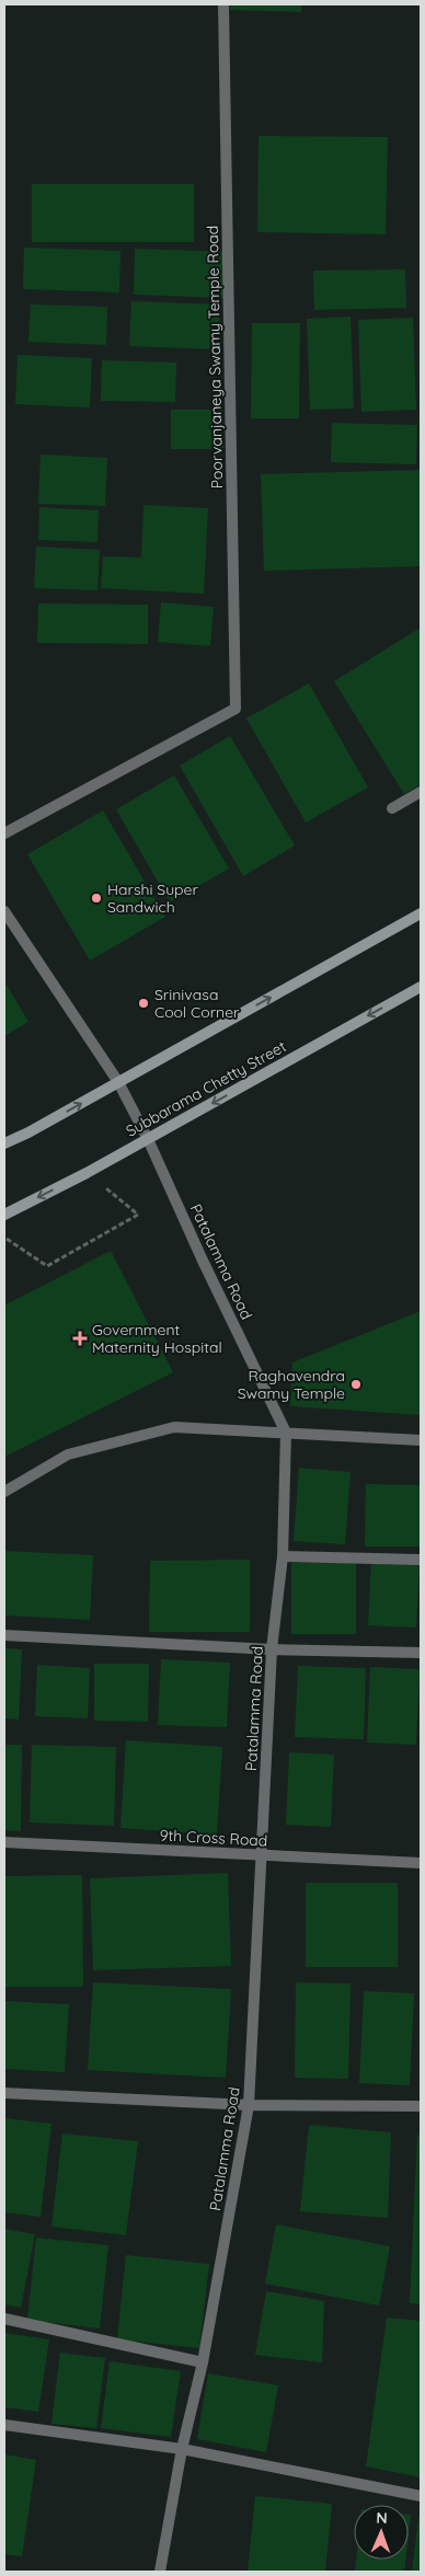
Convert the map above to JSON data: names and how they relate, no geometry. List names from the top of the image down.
{
  "streets": {
    "main road": ["Subbarama Chetty Street"],
    "street": ["Poorvanjaneya Swamy Temple Road", "Patalamma Road", "9th Cross Road"]
  },
  "crossings": [
    ["Subbarama Chetty Street", "Patalamma Road"],
    ["Patalamma Road", "9th Cross Road"]
  ],
  "places": {
    "other": ["Harshi Super Sandwich", "Srinivasa Cool Corner", "Raghavendra Swamy Temple"],
    "health": ["Government Maternity Hospital"]
  },
  "north": "top"
}
